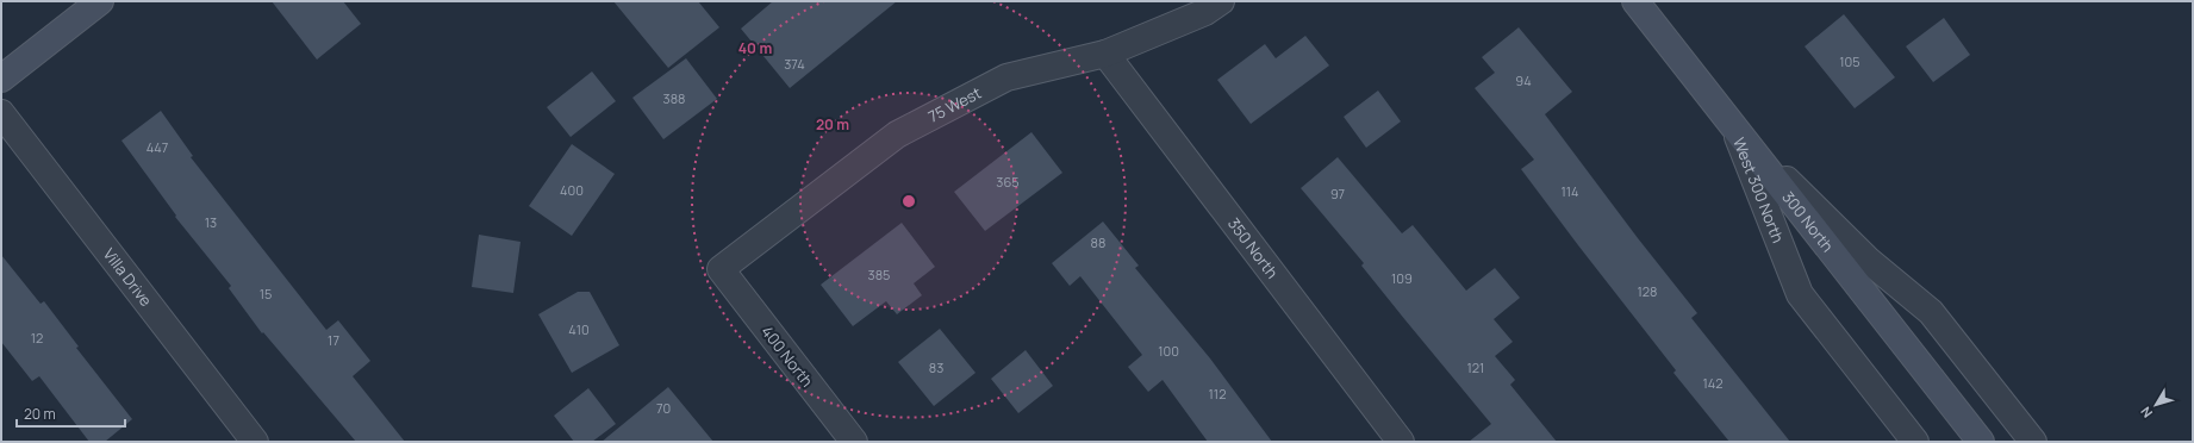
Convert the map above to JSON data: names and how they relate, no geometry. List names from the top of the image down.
{
  "streets": {
    "main road": ["300 North"],
    "street": [
      "75 West",
      "West 300 North",
      "350 North",
      "Villa Drive",
      "400 North"
    ]
  },
  "crossings": [
    ["75 West", "350 North"],
    ["75 West", "400 North"],
    ["West 300 North", "300 North"]
  ],
  "house_numbers": [
    "105",
    "374",
    "94",
    "388",
    "447",
    "365",
    "400",
    "114",
    "97",
    "13",
    "88",
    "385",
    "109",
    "128",
    "15",
    "410",
    "12",
    "17",
    "100",
    "83",
    "121",
    "142",
    "112",
    "70"
  ],
  "scale_bar": "20 m",
  "north": "bottom left",
  "rings": ["40 m", "20 m"]
}
